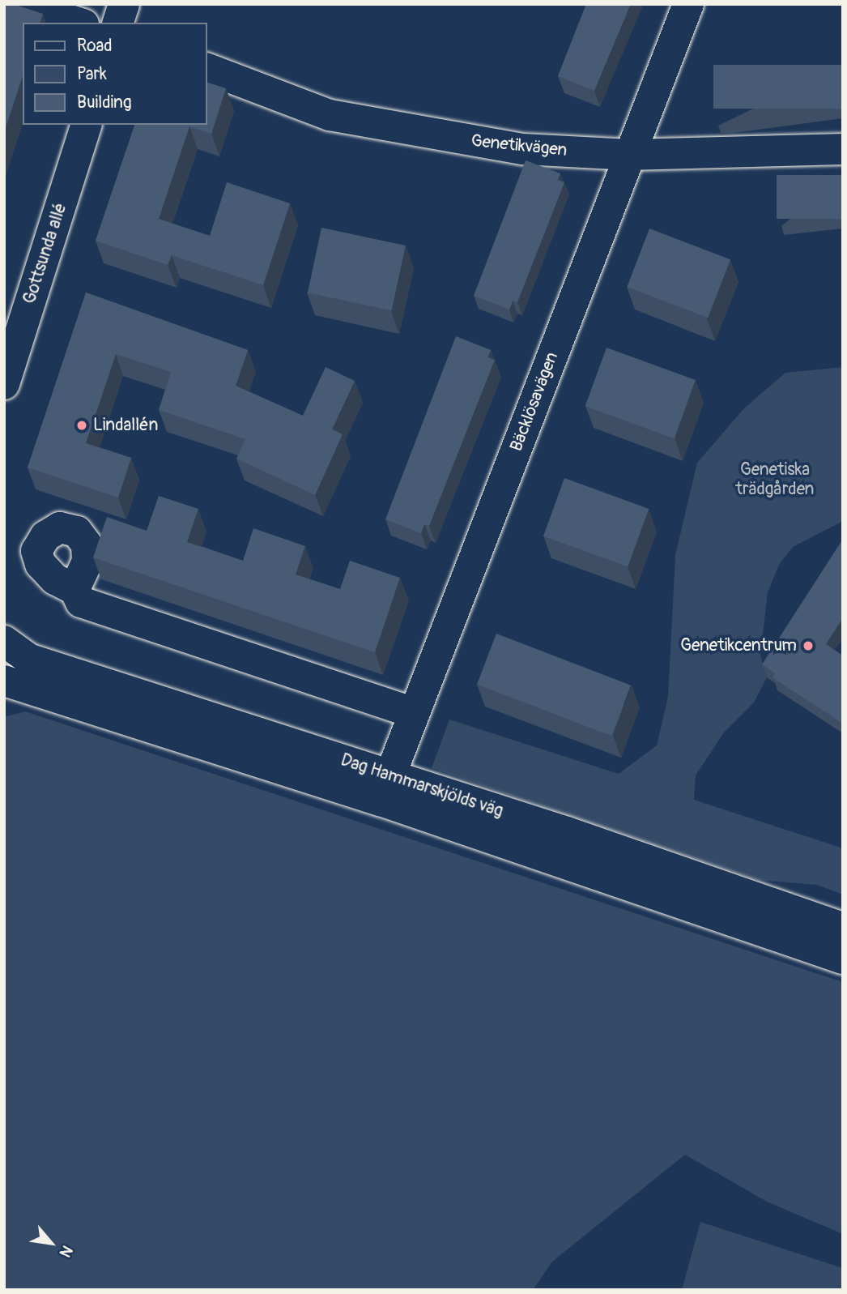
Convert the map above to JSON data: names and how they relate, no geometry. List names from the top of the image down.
{
  "streets": {
    "street": [
      "Genetikvägen",
      "Gottsunda allé",
      "Bäcklösavägen",
      "Dag Hammarskjölds väg"
    ]
  },
  "crossings": [
    ["Genetikvägen", "Bäcklösavägen"],
    ["Bäcklösavägen", "Dag Hammarskjölds väg"]
  ],
  "parks": ["Genetiska trädgården"],
  "places": ["Lindallén", "Genetikcentrum"],
  "legend": ["Road", "Park", "Building"],
  "north": "bottom right"
}
